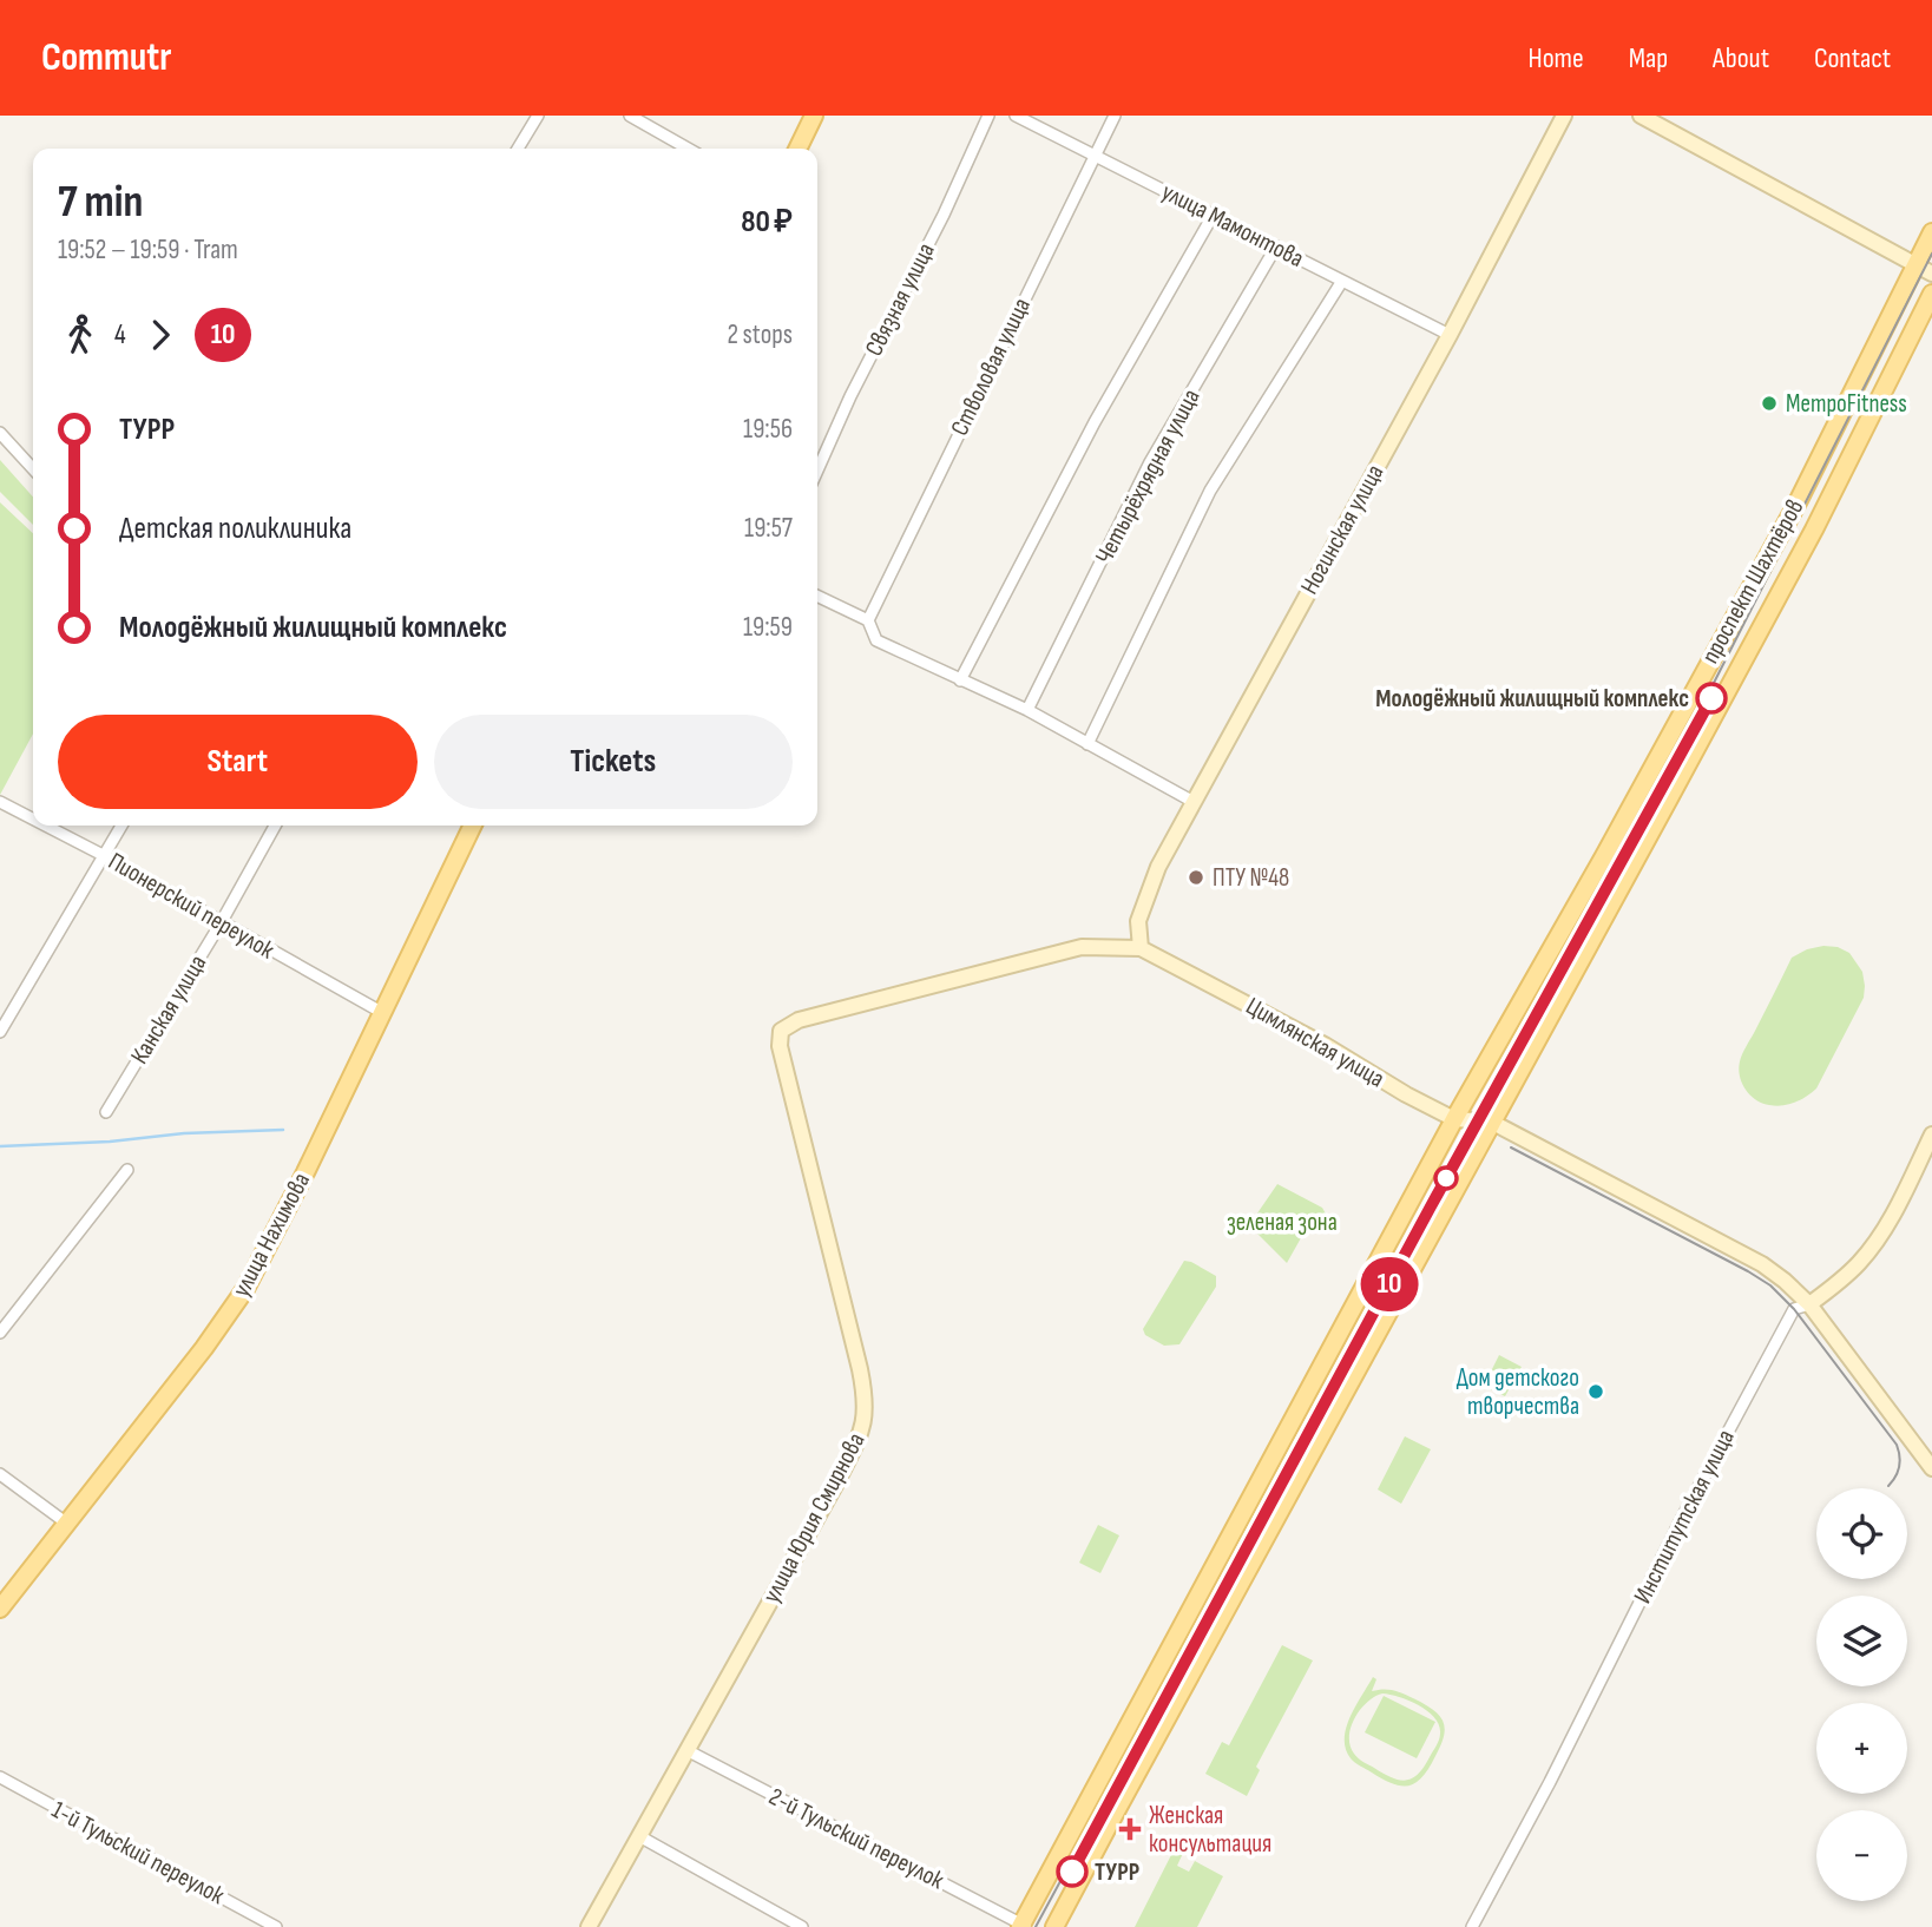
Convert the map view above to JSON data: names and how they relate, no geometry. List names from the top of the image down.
{
  "streets": {
    "main road": ["проспект Шахтёров", "улица Нахимова"],
    "street": [
      "улица Мамонтова",
      "Связная улица",
      "Стволовая улица",
      "Четырёхрядная улица",
      "Ногинская улица",
      "Пионерский переулок",
      "Канская улица",
      "Цимлянская улица",
      "Институтская улица",
      "улица Юрия Смирнова",
      "2-й Тульский переулок",
      "1-й Тульский переулок"
    ]
  },
  "crossings": [
    ["улица Мамонтова", "Стволовая улица"],
    ["улица Мамонтова", "Четырёхрядная улица"],
    ["улица Мамонтова", "Ногинская улица"],
    ["Ногинская улица", "Цимлянская улица"],
    ["проспект Шахтёров", "Цимлянская улица"],
    ["проспект Шахтёров", "2-й Тульский переулок"],
    ["Пионерский переулок", "Канская улица"],
    ["Пионерский переулок", "улица Нахимова"],
    ["Цимлянская улица", "Институтская улица"],
    ["Цимлянская улица", "улица Юрия Смирнова"],
    ["улица Юрия Смирнова", "2-й Тульский переулок"]
  ],
  "parks": ["зеленая зона"],
  "places": {
    "other": [
      "МетроFitness",
      "Молодёжный жилищный комплекс",
      "ПТУ №48",
      "Дом детского творчества",
      "ТУРР"
    ],
    "health": ["Женская консультация"]
  },
  "lines": ["tram line 10"],
  "page": {
    "header": "Commutr",
    "nav": [
      "Home",
      "Map",
      "About",
      "Contact"
    ],
    "on_map": "10",
    "heading": ["7 min", "19:52 – 19:59 · Tram", "80 ₽"],
    "legs": ["4", "10", "2 stops"],
    "list": [
      {
        "name": "ТУРР",
        "value": "19:56"
      },
      {
        "name": "Детская поликлиника",
        "value": "19:57"
      },
      {
        "name": "Молодёжный жилищный комплекс",
        "value": "19:59"
      }
    ],
    "buttons": ["Start", "Tickets"],
    "map_buttons": ["+", "−"]
  }
}
